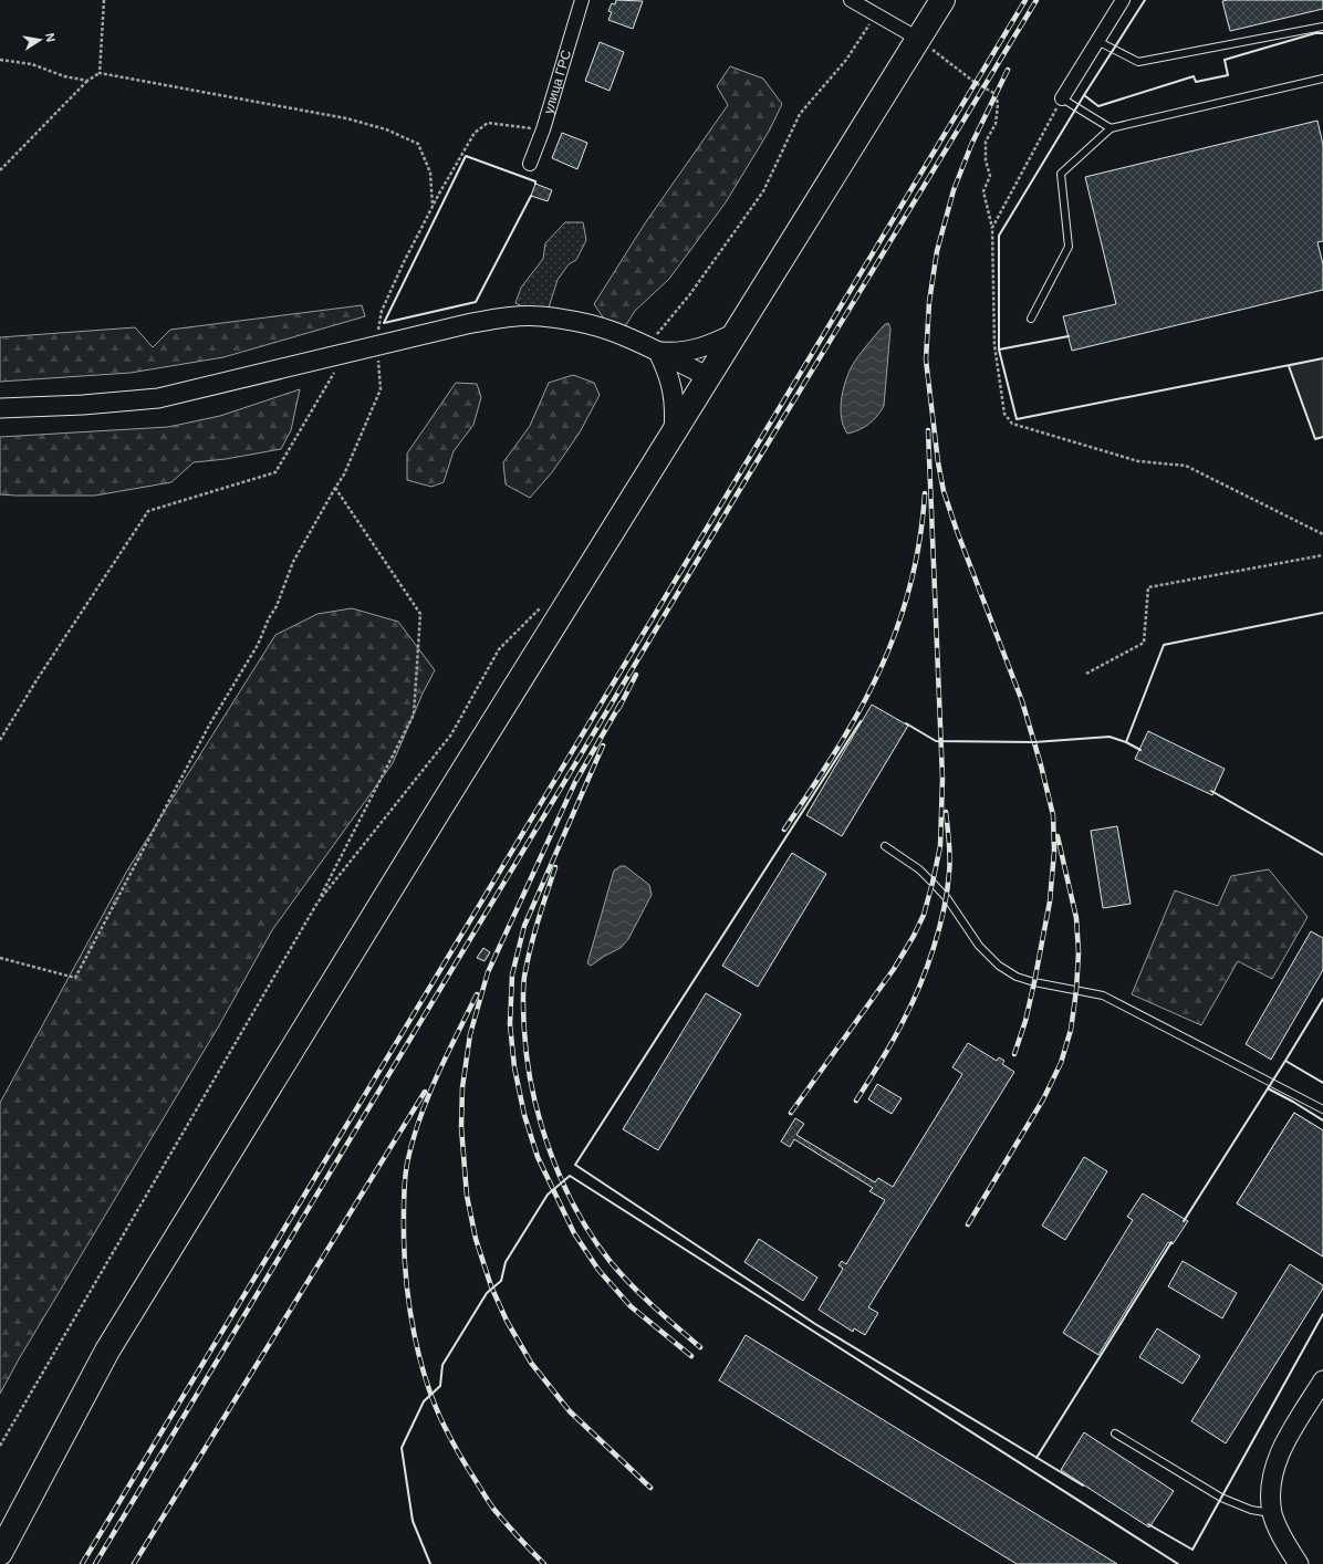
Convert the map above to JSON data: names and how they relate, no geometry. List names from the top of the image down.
{
  "streets": {
    "street": ["улица ГРС"]
  },
  "north": "right"
}
